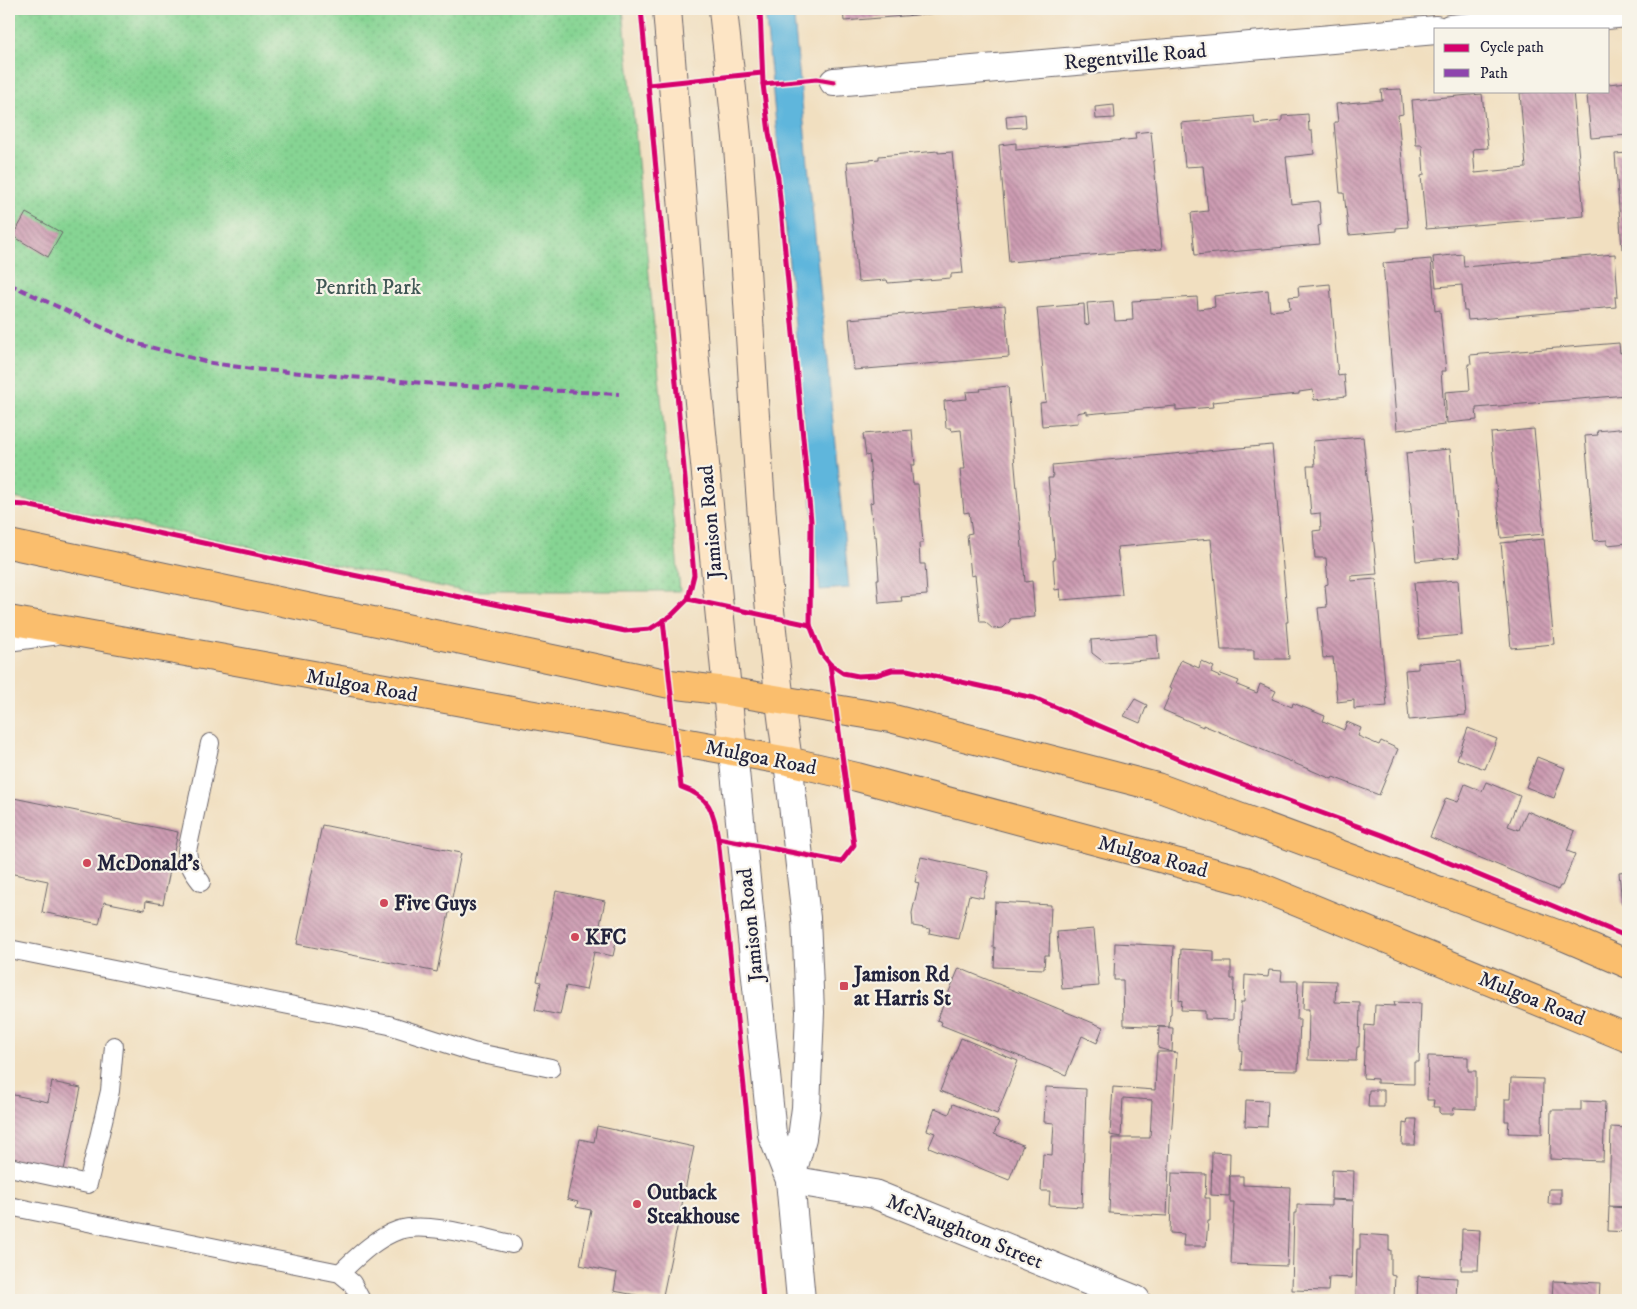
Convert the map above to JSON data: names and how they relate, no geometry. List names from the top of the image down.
{
  "streets": {
    "main road": ["Jamison Road", "Mulgoa Road"],
    "street": ["Regentville Road", "McNaughton Street"]
  },
  "crossings": [
    ["Jamison Road", "Mulgoa Road"],
    ["Jamison Road", "McNaughton Street"]
  ],
  "parks": ["Penrith Park"],
  "places": {
    "other": [
      "McDonald's",
      "Five Guys",
      "KFC",
      "Outback Steakhouse"
    ],
    "transit": ["Jamison Rd at Harris St"]
  },
  "legend": ["Cycle path", "Path"]
}
